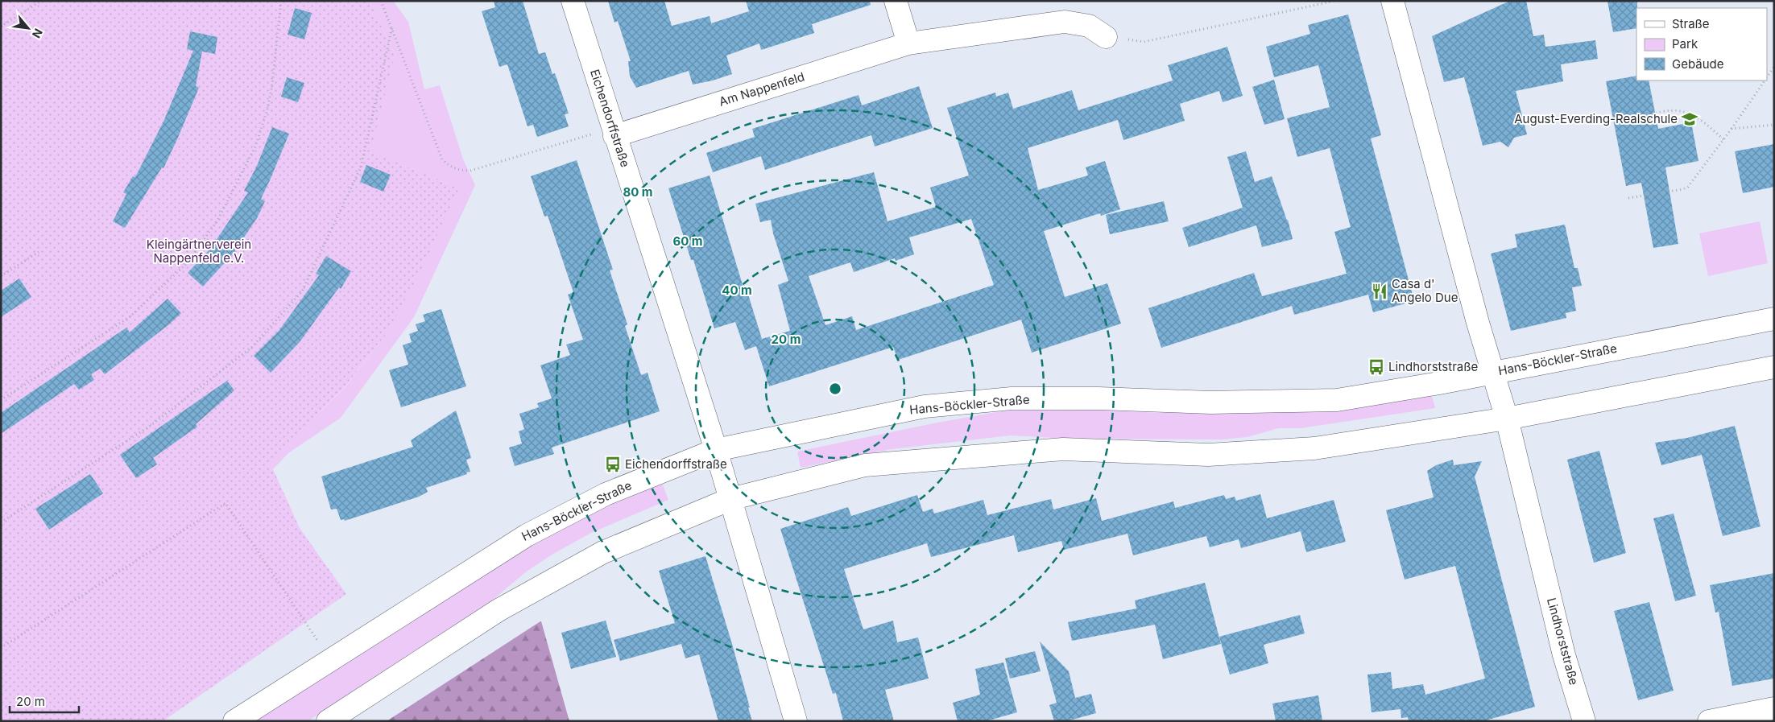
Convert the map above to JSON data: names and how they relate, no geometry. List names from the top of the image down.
{
  "streets": {
    "main road": [
      "Am Nappenfeld",
      "Eichendorffstraße",
      "Hans-Böckler-Straße",
      "Lindhorststraße"
    ]
  },
  "crossings": [
    ["Am Nappenfeld", "Eichendorffstraße"],
    ["Eichendorffstraße", "Hans-Böckler-Straße"],
    ["Hans-Böckler-Straße", "Lindhorststraße"]
  ],
  "parks": ["Kleingärtnerverein Nappenfeld e.V."],
  "places": {
    "school or university": ["August-Everding-Realschule"],
    "restaurant": ["Casa d' Angelo Due"],
    "bus stop": ["Lindhorststraße", "Eichendorffstraße"]
  },
  "legend": ["Straße", "Park", "Gebäude"],
  "scale_bar": "20 m",
  "north": "bottom right",
  "rings": [
    "80 m",
    "60 m",
    "40 m",
    "20 m"
  ]
}
